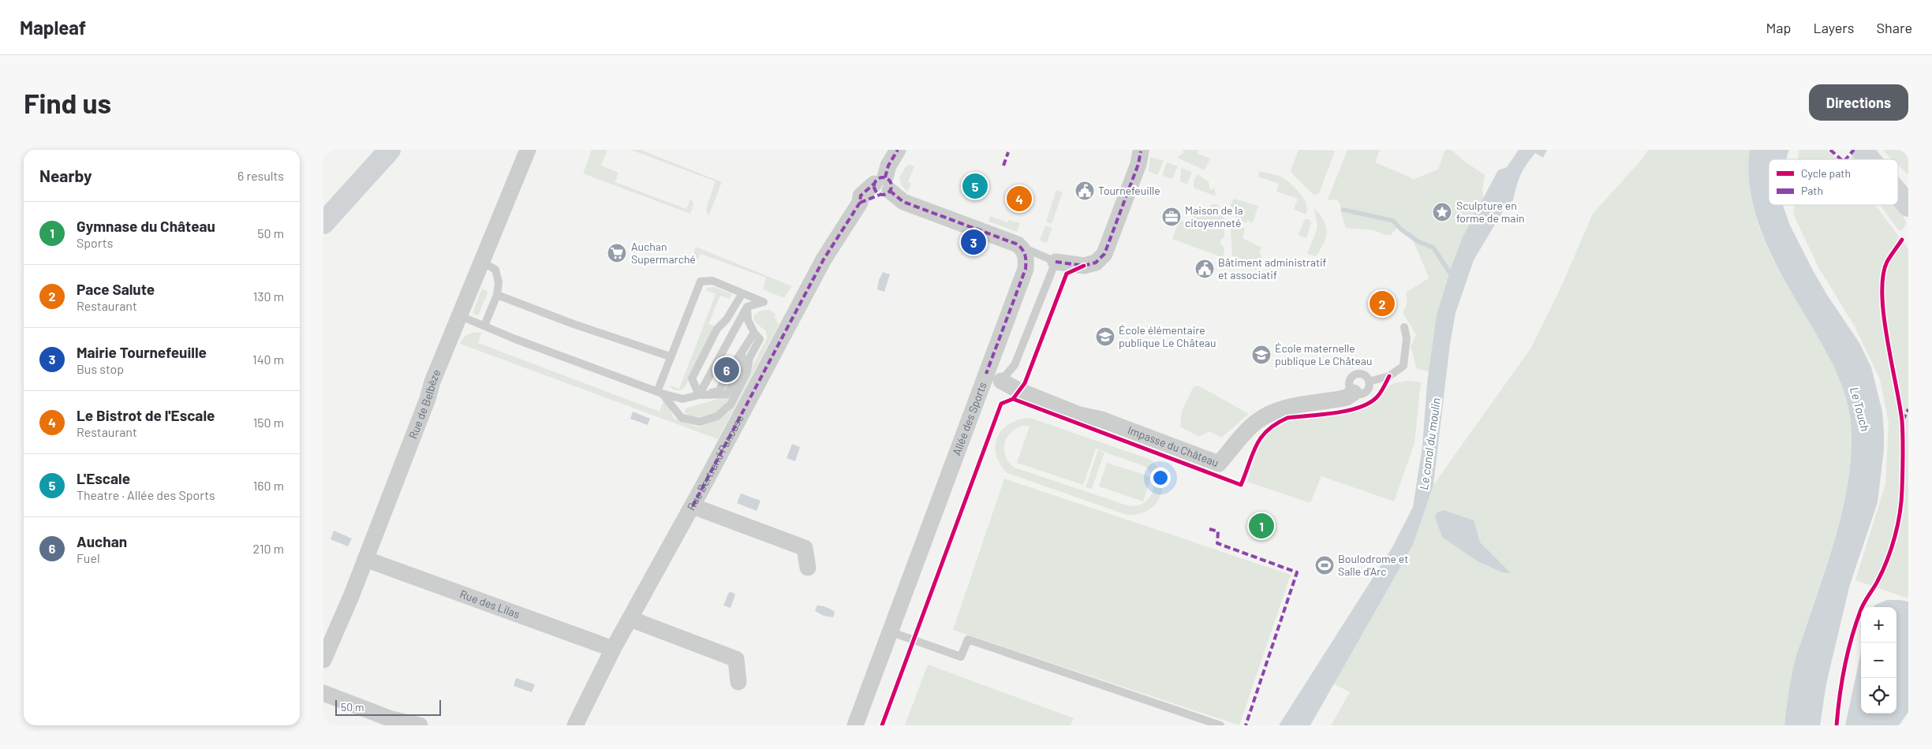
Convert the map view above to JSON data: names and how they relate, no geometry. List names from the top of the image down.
{
  "streets": {
    "street": [
      "Rue de Belbèze",
      "Allée des Sports",
      "Impasse du Château",
      "Rue Bertrand Panouse",
      "Rue des Lilas"
    ]
  },
  "crossings": [
    ["Rue de Belbèze", "Rue des Lilas"],
    ["Rue Bertrand Panouse", "Rue des Lilas"]
  ],
  "water": ["Le Touch", "Le canal du moulin"],
  "places": {
    "public building": ["Tournefeuille", "Bâtiment administratif et associatif"],
    "place": ["Sculpture en forme de main"],
    "office": ["Maison de la citoyenneté"],
    "supermarket": ["Auchan Supermarché"],
    "school or university": ["École élémentaire publique Le Château", "École maternelle publique Le Château"],
    "sports": ["Boulodrome et Salle d'Arc"]
  },
  "legend": ["Cycle path", "Path"],
  "scale_bar": "50 m",
  "page": {
    "header": "Mapleaf",
    "nav": ["Map", "Layers", "Share"],
    "buttons": "Directions",
    "title": "Find us",
    "heading": ["Nearby", "6 results"],
    "pins": [
      "5",
      "4",
      "3",
      "2",
      "6",
      "1"
    ],
    "list": [
      {
        "mark": "1",
        "name": "Gymnase du Château",
        "note": "Sports",
        "value": "50 m"
      },
      {
        "mark": "2",
        "name": "Pace Salute",
        "note": "Restaurant",
        "value": "130 m"
      },
      {
        "mark": "3",
        "name": "Mairie Tournefeuille",
        "note": "Bus stop",
        "value": "140 m"
      },
      {
        "mark": "4",
        "name": "Le Bistrot de l'Escale",
        "note": "Restaurant",
        "value": "150 m"
      },
      {
        "mark": "5",
        "name": "L'Escale",
        "note": "Theatre · Allée des Sports",
        "value": "160 m"
      },
      {
        "mark": "6",
        "name": "Auchan",
        "note": "Fuel",
        "value": "210 m"
      }
    ],
    "map_buttons": ["+", "−"],
    "scale": "50 m"
  }
}
